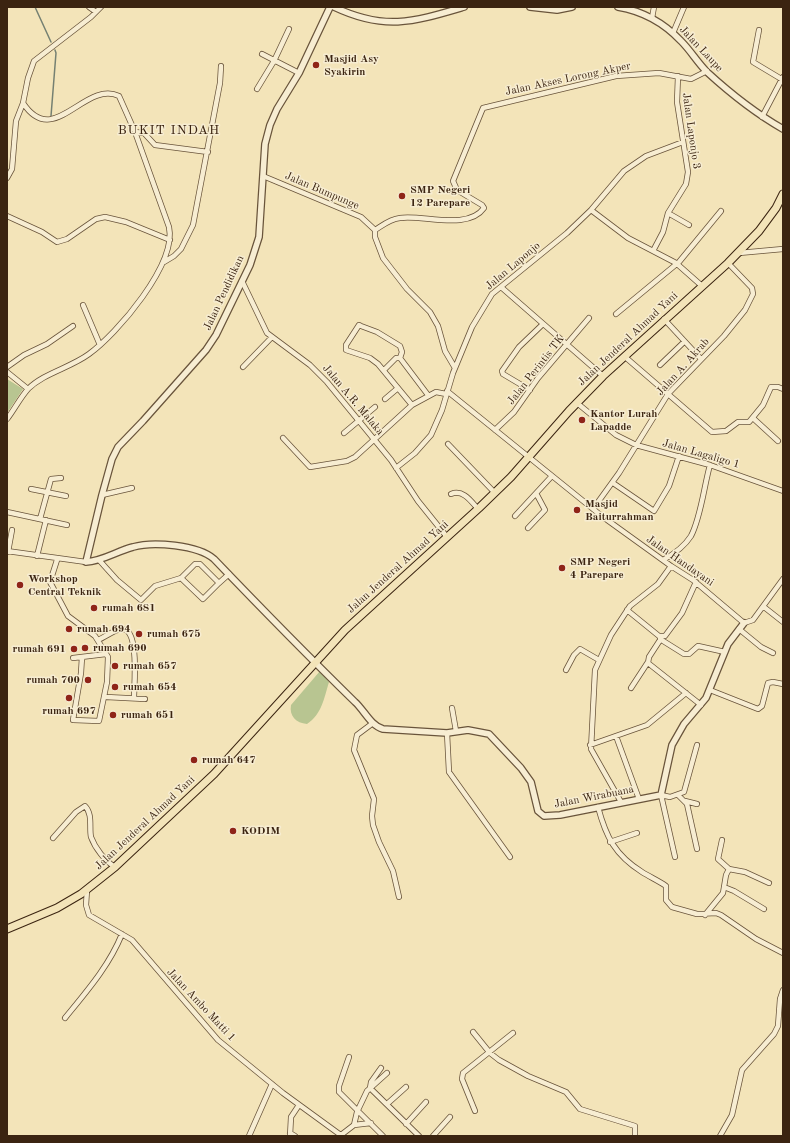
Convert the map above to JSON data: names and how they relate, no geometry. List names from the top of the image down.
{
  "streets": {
    "highway": ["Jalan Jenderal Ahmad Yani"],
    "street": [
      "Jalan Laupe",
      "Jalan Akses Lorong Akper",
      "Jalan Laponjo 3",
      "Jalan Bumpunge",
      "Jalan Laponjo",
      "Jalan Pendidikan",
      "Jalan A. Akrab",
      "Jalan Perintis TK",
      "Jalan A.R. Malaka",
      "Jalan Lagaligo 1",
      "Jalan Handayani",
      "Jalan Wirabuana",
      "Jalan Ambo Matti 1"
    ]
  },
  "crossings": [
    ["Jalan Laupe", "Jalan Akses Lorong Akper"],
    ["Jalan Akses Lorong Akper", "Jalan Laponjo 3"],
    ["Jalan Akses Lorong Akper", "Jalan Bumpunge"],
    ["Jalan Laponjo 3", "Jalan Laponjo"],
    ["Jalan Bumpunge", "Jalan Pendidikan"],
    ["Jalan Laponjo", "Jalan A.R. Malaka"],
    ["Jalan Laponjo", "Jalan Handayani"],
    ["Jalan Pendidikan", "Jalan A.R. Malaka"],
    ["Jalan Jenderal Ahmad Yani", "Jalan A. Akrab"],
    ["Jalan Jenderal Ahmad Yani", "Jalan A.R. Malaka"],
    ["Jalan Jenderal Ahmad Yani", "Jalan Lagaligo 1"],
    ["Jalan Jenderal Ahmad Yani", "Jalan Handayani"],
    ["Jalan Jenderal Ahmad Yani", "Jalan Ambo Matti 1"],
    ["Jalan A. Akrab", "Jalan Lagaligo 1"],
    ["Jalan A. Akrab", "Jalan Handayani"],
    ["Jalan Perintis TK", "Jalan Handayani"]
  ],
  "districts": ["BUKIT INDAH"],
  "places": [
    "Masjid Asy Syakirin",
    "SMP Negeri 12 Parepare",
    "Kantor Lurah Lapadde",
    "Masjid Baiturrahman",
    "SMP Negeri 4 Parepare",
    "Workshop Central Teknik",
    "rumah 681",
    "rumah 694",
    "rumah 675",
    "rumah 690",
    "rumah 691",
    "rumah 657",
    "rumah 700",
    "rumah 654",
    "rumah 697",
    "rumah 651",
    "rumah 647",
    "KODIM"
  ]
}
